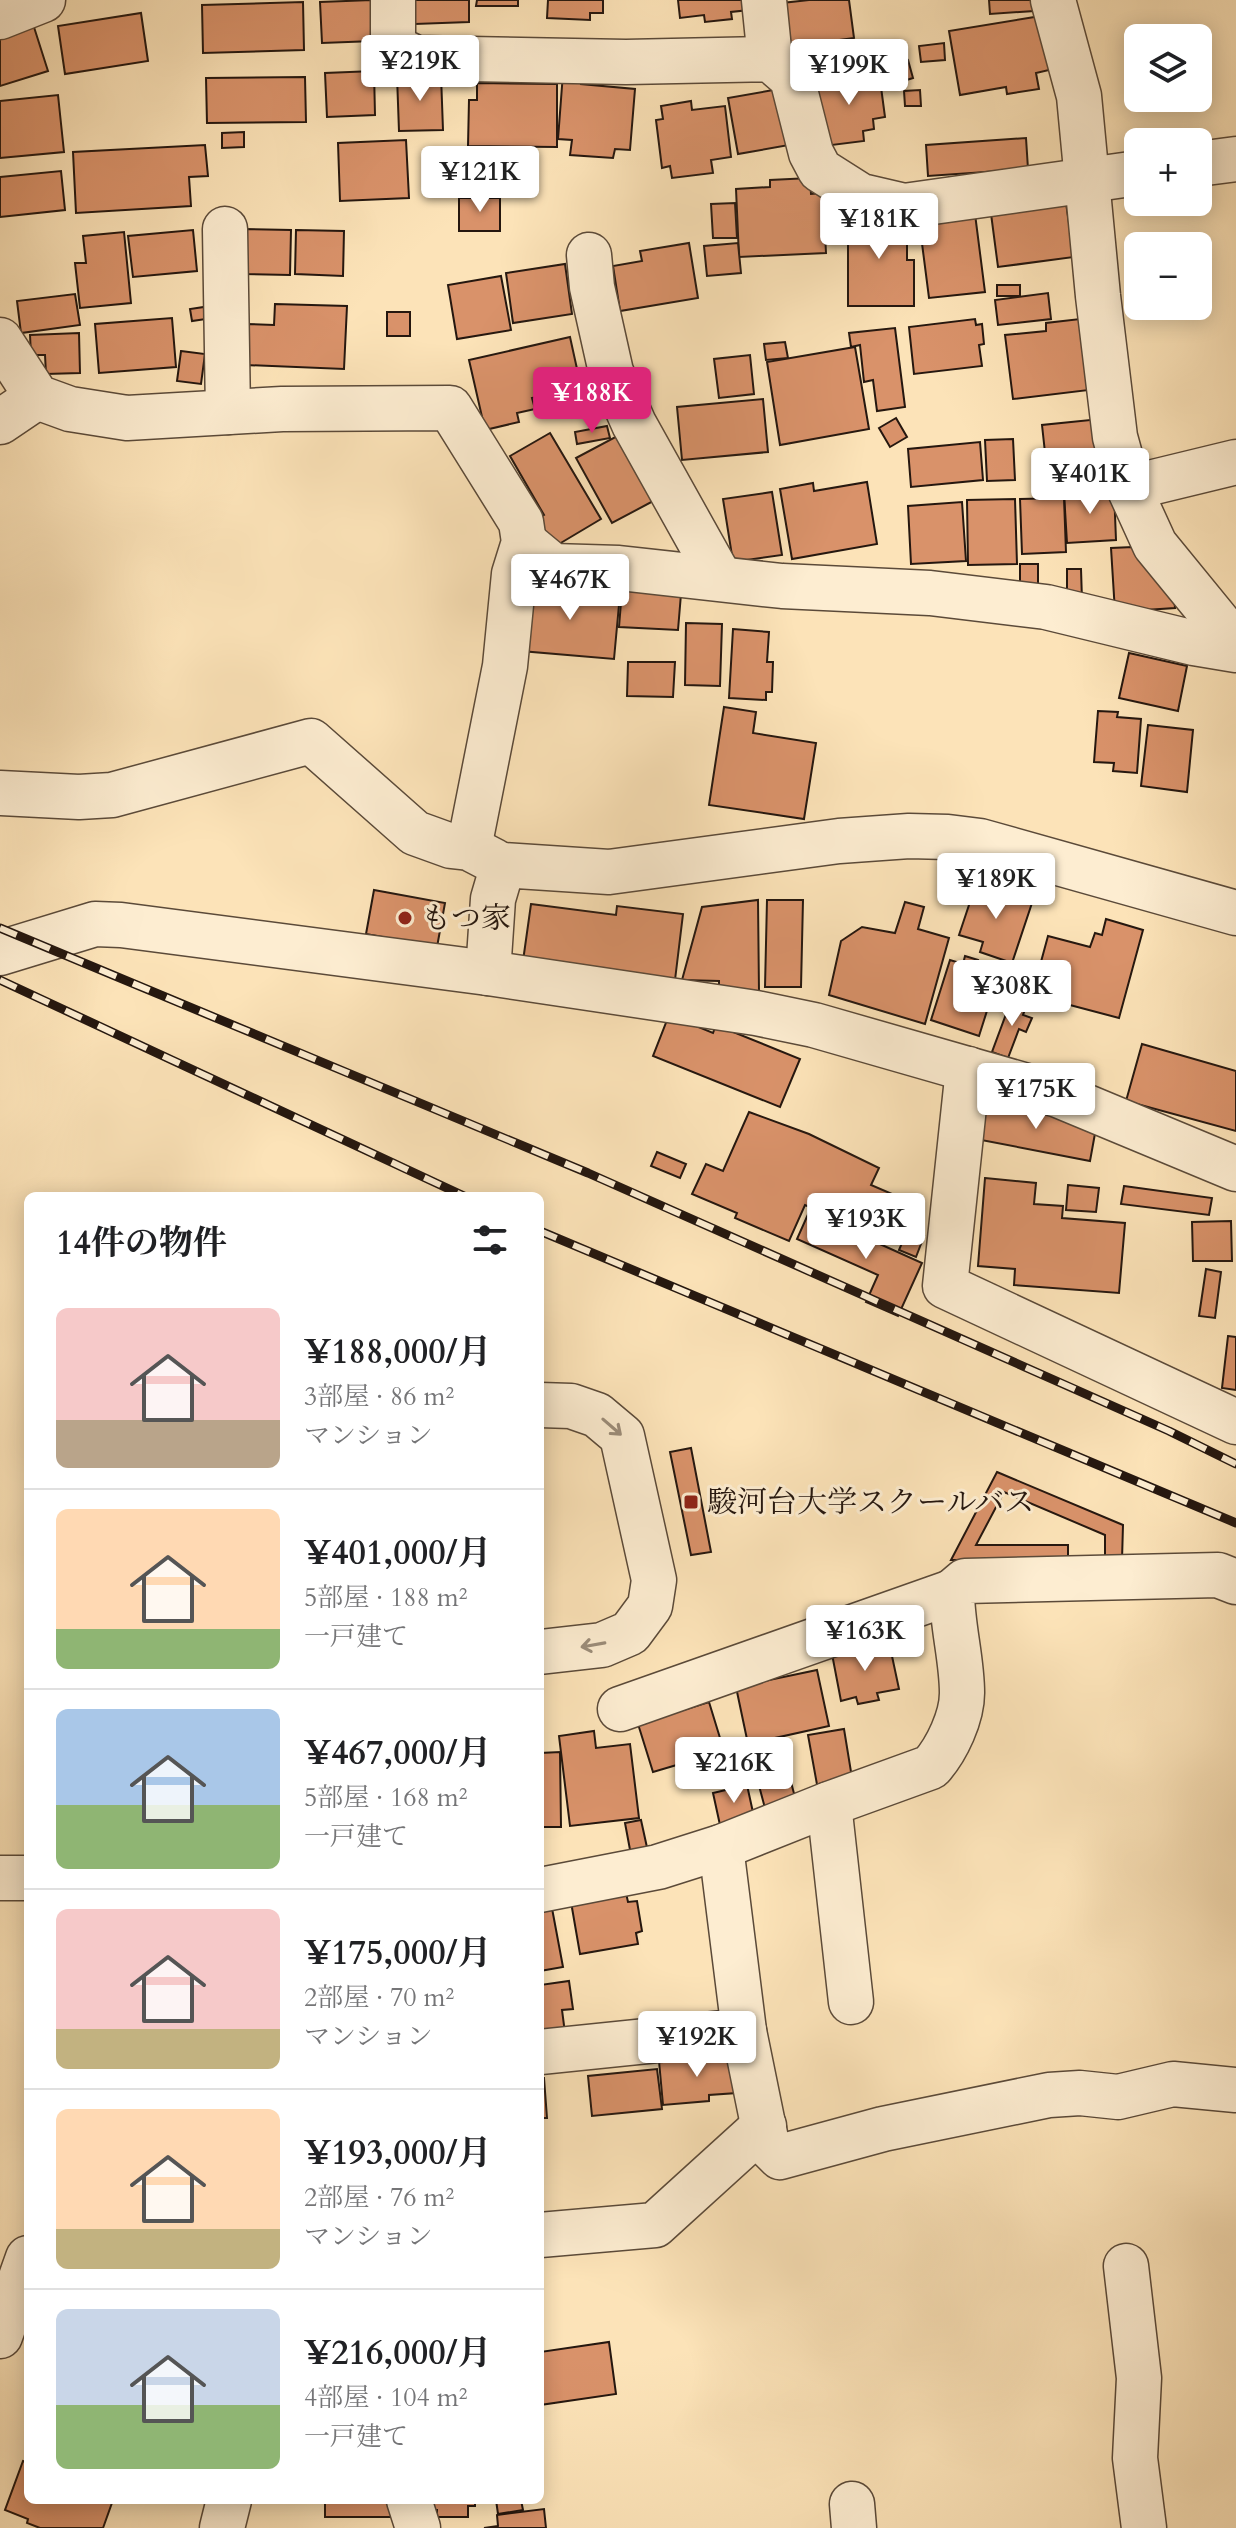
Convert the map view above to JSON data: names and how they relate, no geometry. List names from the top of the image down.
{
  "places": {
    "other": ["もつ家"],
    "transit": ["駿河台大学スクールバス"]
  },
  "page": {
    "map_buttons": ["+", "−"],
    "price": [
      "¥219K",
      "¥199K",
      "¥121K",
      "¥181K",
      "¥188K",
      "¥401K",
      "¥467K",
      "¥189K",
      "¥308K",
      "¥175K",
      "¥193K",
      "¥163K",
      "¥216K",
      "¥192K"
    ],
    "heading": "14件の物件",
    "list": [
      {
        "name": "¥188,000/月",
        "note": "3部屋 · 86 m² · マンション"
      },
      {
        "name": "¥401,000/月",
        "note": "5部屋 · 188 m² · 一戸建て"
      },
      {
        "name": "¥467,000/月",
        "note": "5部屋 · 168 m² · 一戸建て"
      },
      {
        "name": "¥175,000/月",
        "note": "2部屋 · 70 m² · マンション"
      },
      {
        "name": "¥193,000/月",
        "note": "2部屋 · 76 m² · マンション"
      },
      {
        "name": "¥216,000/月",
        "note": "4部屋 · 104 m² · 一戸建て"
      }
    ]
  }
}
